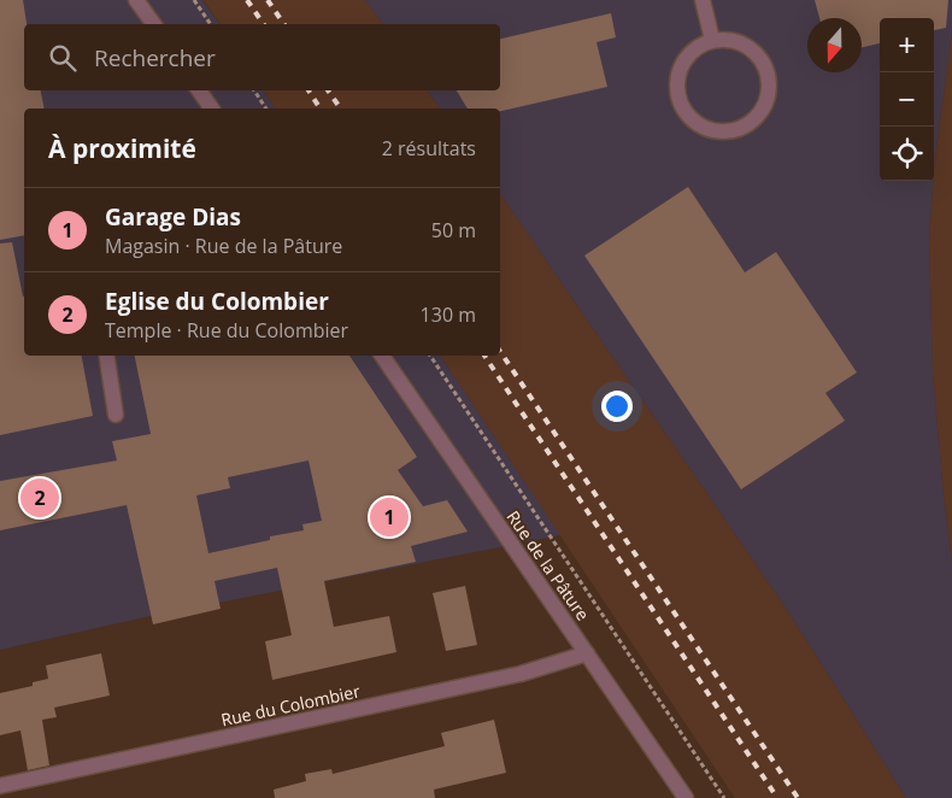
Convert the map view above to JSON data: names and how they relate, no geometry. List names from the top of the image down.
{
  "streets": {
    "street": ["Rue de la Pâture", "Rue du Colombier"]
  },
  "crossings": [
    ["Rue de la Pâture", "Rue du Colombier"]
  ],
  "north": "bottom",
  "page": {
    "map_buttons": ["+", "−"],
    "search": "Rechercher",
    "heading": ["À proximité", "2 résultats"],
    "list": [
      {
        "mark": "1",
        "name": "Garage Dias",
        "note": "Magasin · Rue de la Pâture",
        "value": "50 m"
      },
      {
        "mark": "2",
        "name": "Eglise du Colombier",
        "note": "Temple · Rue du Colombier",
        "value": "130 m"
      }
    ],
    "pins": ["2", "1"]
  }
}
